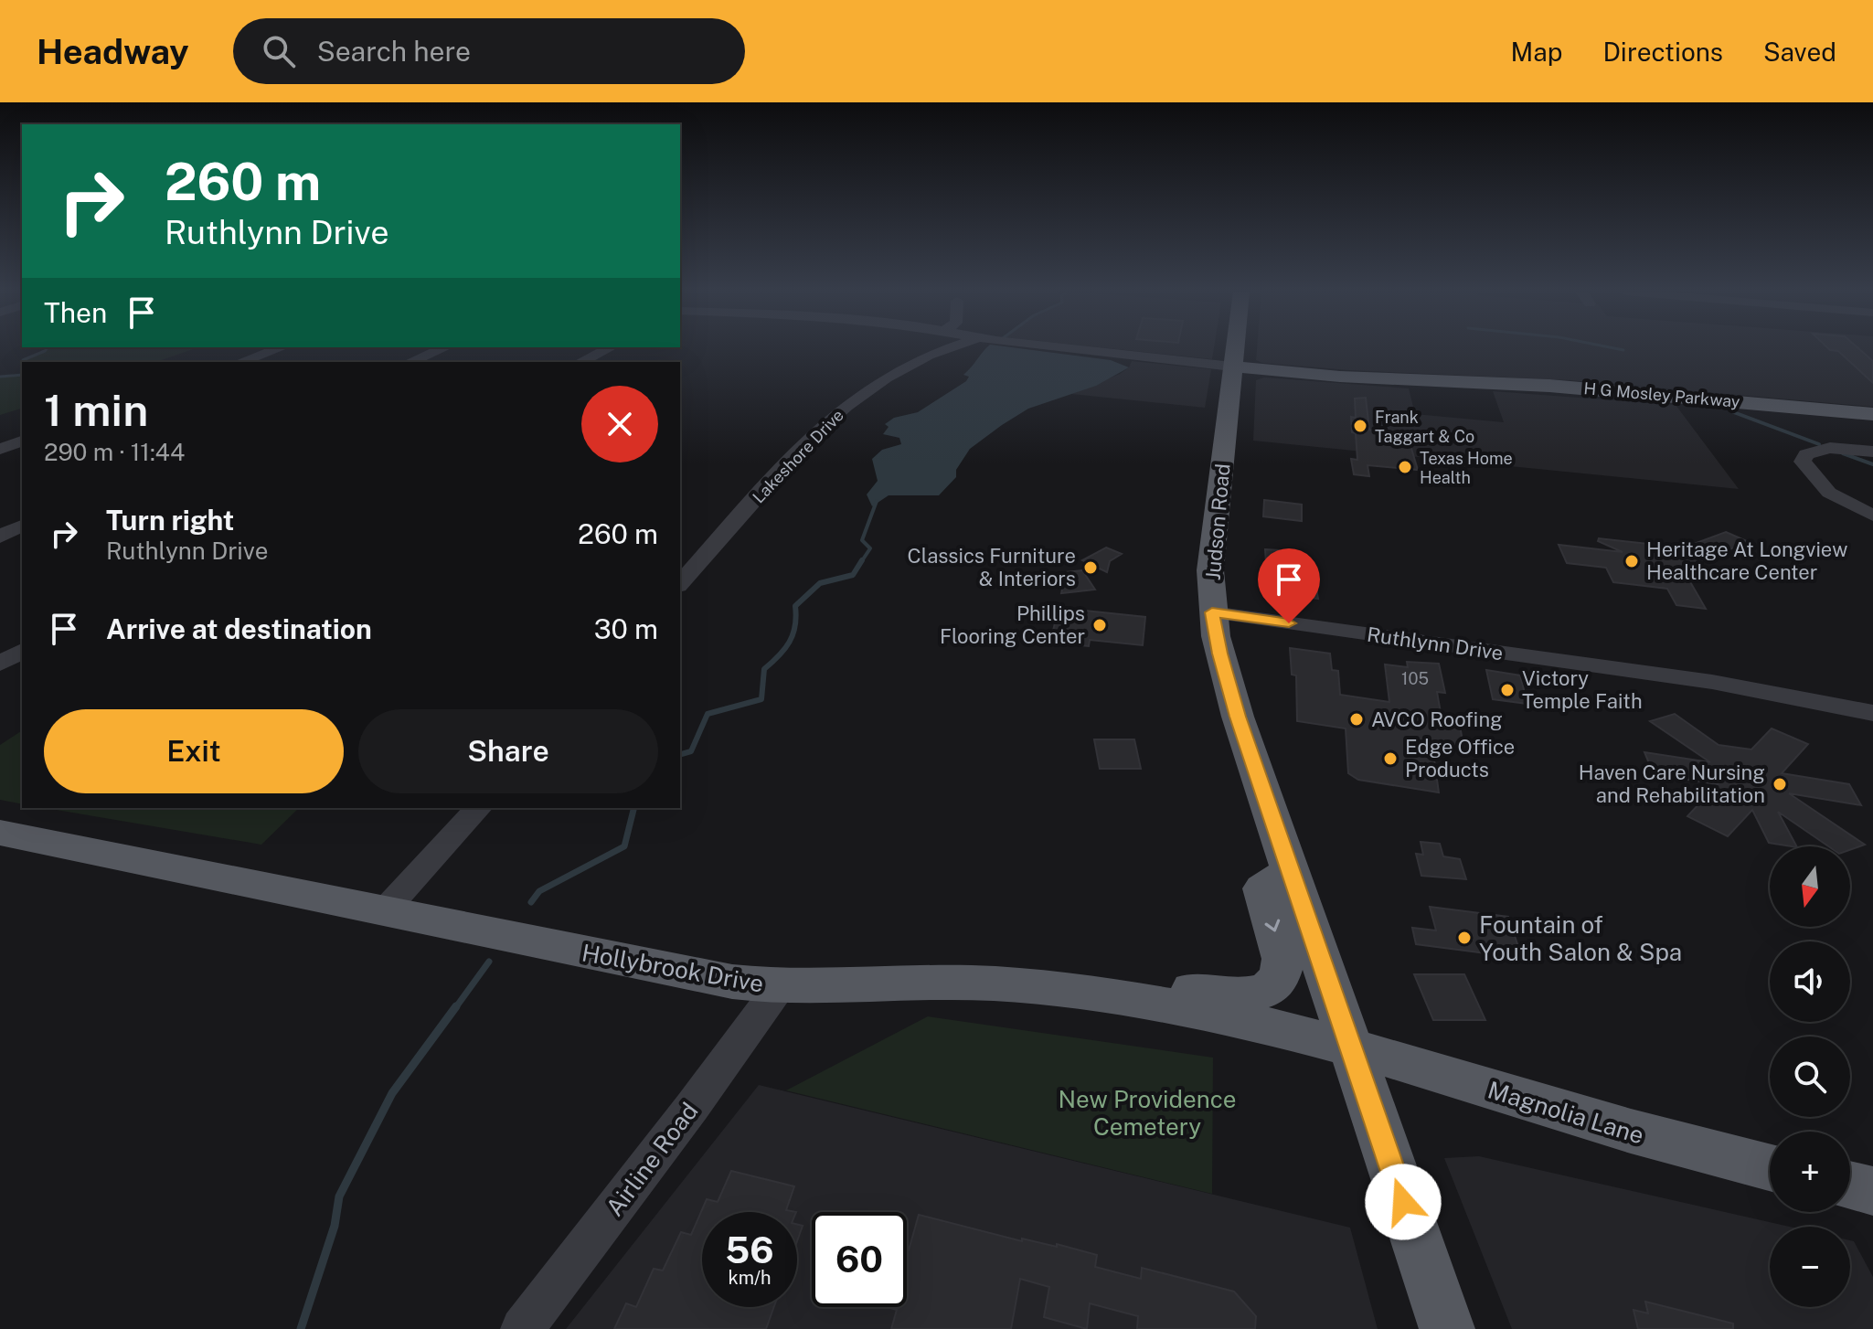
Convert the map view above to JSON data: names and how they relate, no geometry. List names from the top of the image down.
{
  "streets": {
    "main road": [
      "H G Mosley Parkway",
      "Judson Road",
      "Hollybrook Drive",
      "Magnolia Lane"
    ],
    "street": ["Lakeshore Drive", "Ruthlynn Drive", "Airline Road"]
  },
  "crossings": [
    ["H G Mosley Parkway", "Judson Road"],
    ["Judson Road", "Ruthlynn Drive"],
    ["Judson Road", "Hollybrook Drive"],
    ["Judson Road", "Magnolia Lane"],
    ["Hollybrook Drive", "Magnolia Lane"],
    ["Hollybrook Drive", "Airline Road"]
  ],
  "parks": ["New Providence Cemetery"],
  "places": [
    "Frank Taggart & Co",
    "Texas Home Health",
    "Heritage At Longview Healthcare Center",
    "Classics Furniture & Interiors",
    "Phillips Flooring Center",
    "Victory Temple Faith",
    "AVCO Roofing",
    "Edge Office Products",
    "Haven Care Nursing and Rehabilitation",
    "Fountain of Youth Salon & Spa"
  ],
  "house_numbers": ["105"],
  "north": "bottom",
  "page": {
    "header": "Headway",
    "search": "Search here",
    "nav": ["Map", "Directions", "Saved"],
    "turn": ["260 m", "Ruthlynn Drive"],
    "then": "Then",
    "heading": ["1 min", "290 m · 11:44"],
    "list": [
      {
        "name": "Turn right",
        "note": "Ruthlynn Drive",
        "value": "260 m"
      },
      {
        "name": "Arrive at destination",
        "value": "30 m"
      }
    ],
    "buttons": ["Exit", "Share"],
    "map_buttons": ["+", "−"],
    "speed": "56 km/h",
    "limit": "60"
  }
}
